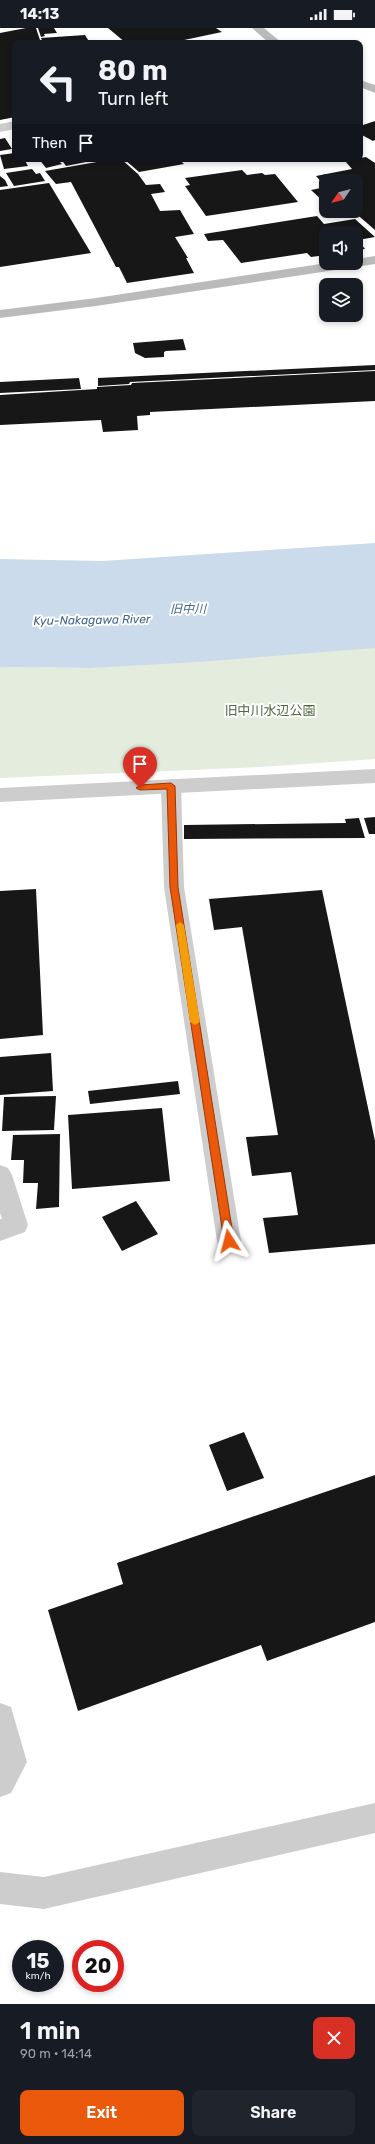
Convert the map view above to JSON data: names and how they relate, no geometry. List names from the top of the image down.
{
  "water": ["旧中川", "Kyu-Nakagawa River"],
  "parks": ["旧中川水辺公園"],
  "north": "bottom left",
  "page": {
    "status": "14:13",
    "turn": ["80 m", "Turn left"],
    "then": "Then",
    "speed": "15 km/h",
    "limit": "20",
    "heading": ["1 min", "90 m · 14:14"],
    "buttons": ["Exit", "Share"]
  }
}
